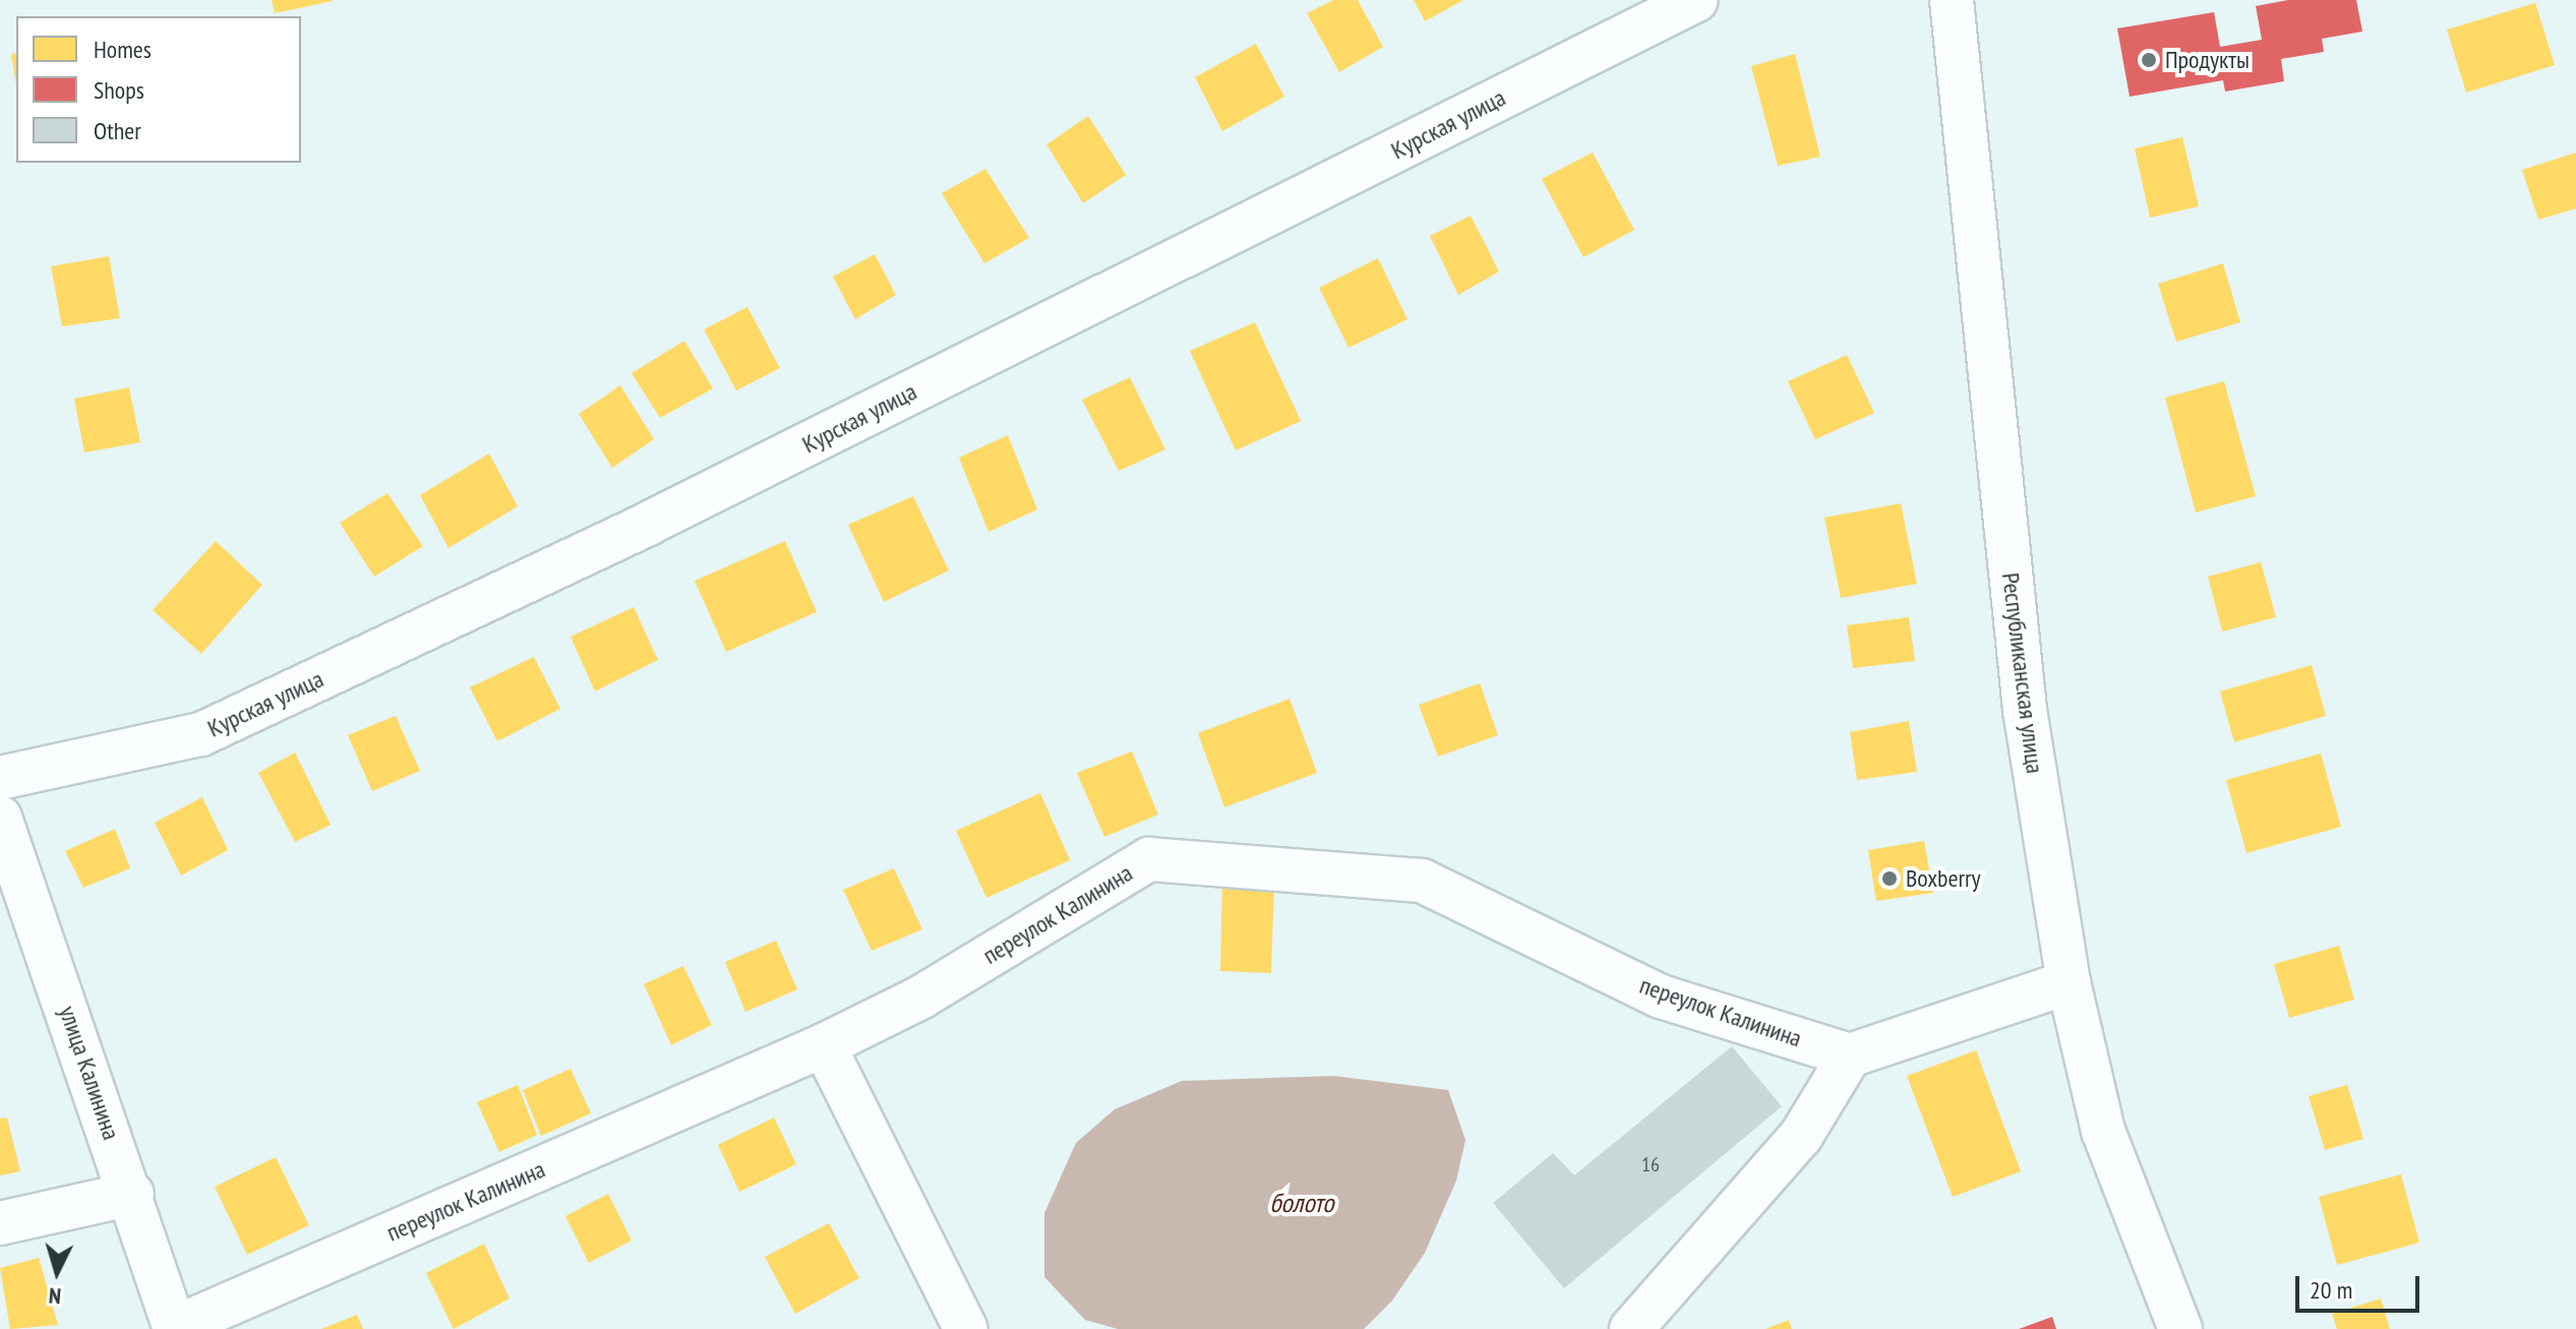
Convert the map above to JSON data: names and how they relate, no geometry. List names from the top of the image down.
{
  "streets": {
    "street": [
      "Курская улица",
      "Республиканская улица",
      "переулок Калинина",
      "улица Калинина"
    ]
  },
  "crossings": [
    ["переулок Калинина", "улица Калинина"]
  ],
  "water": ["болото"],
  "places": ["Продукты", "Boxberry"],
  "house_numbers": ["16"],
  "legend": ["Homes", "Shops", "Other"],
  "scale_bar": "20 m",
  "north": "bottom"
}
